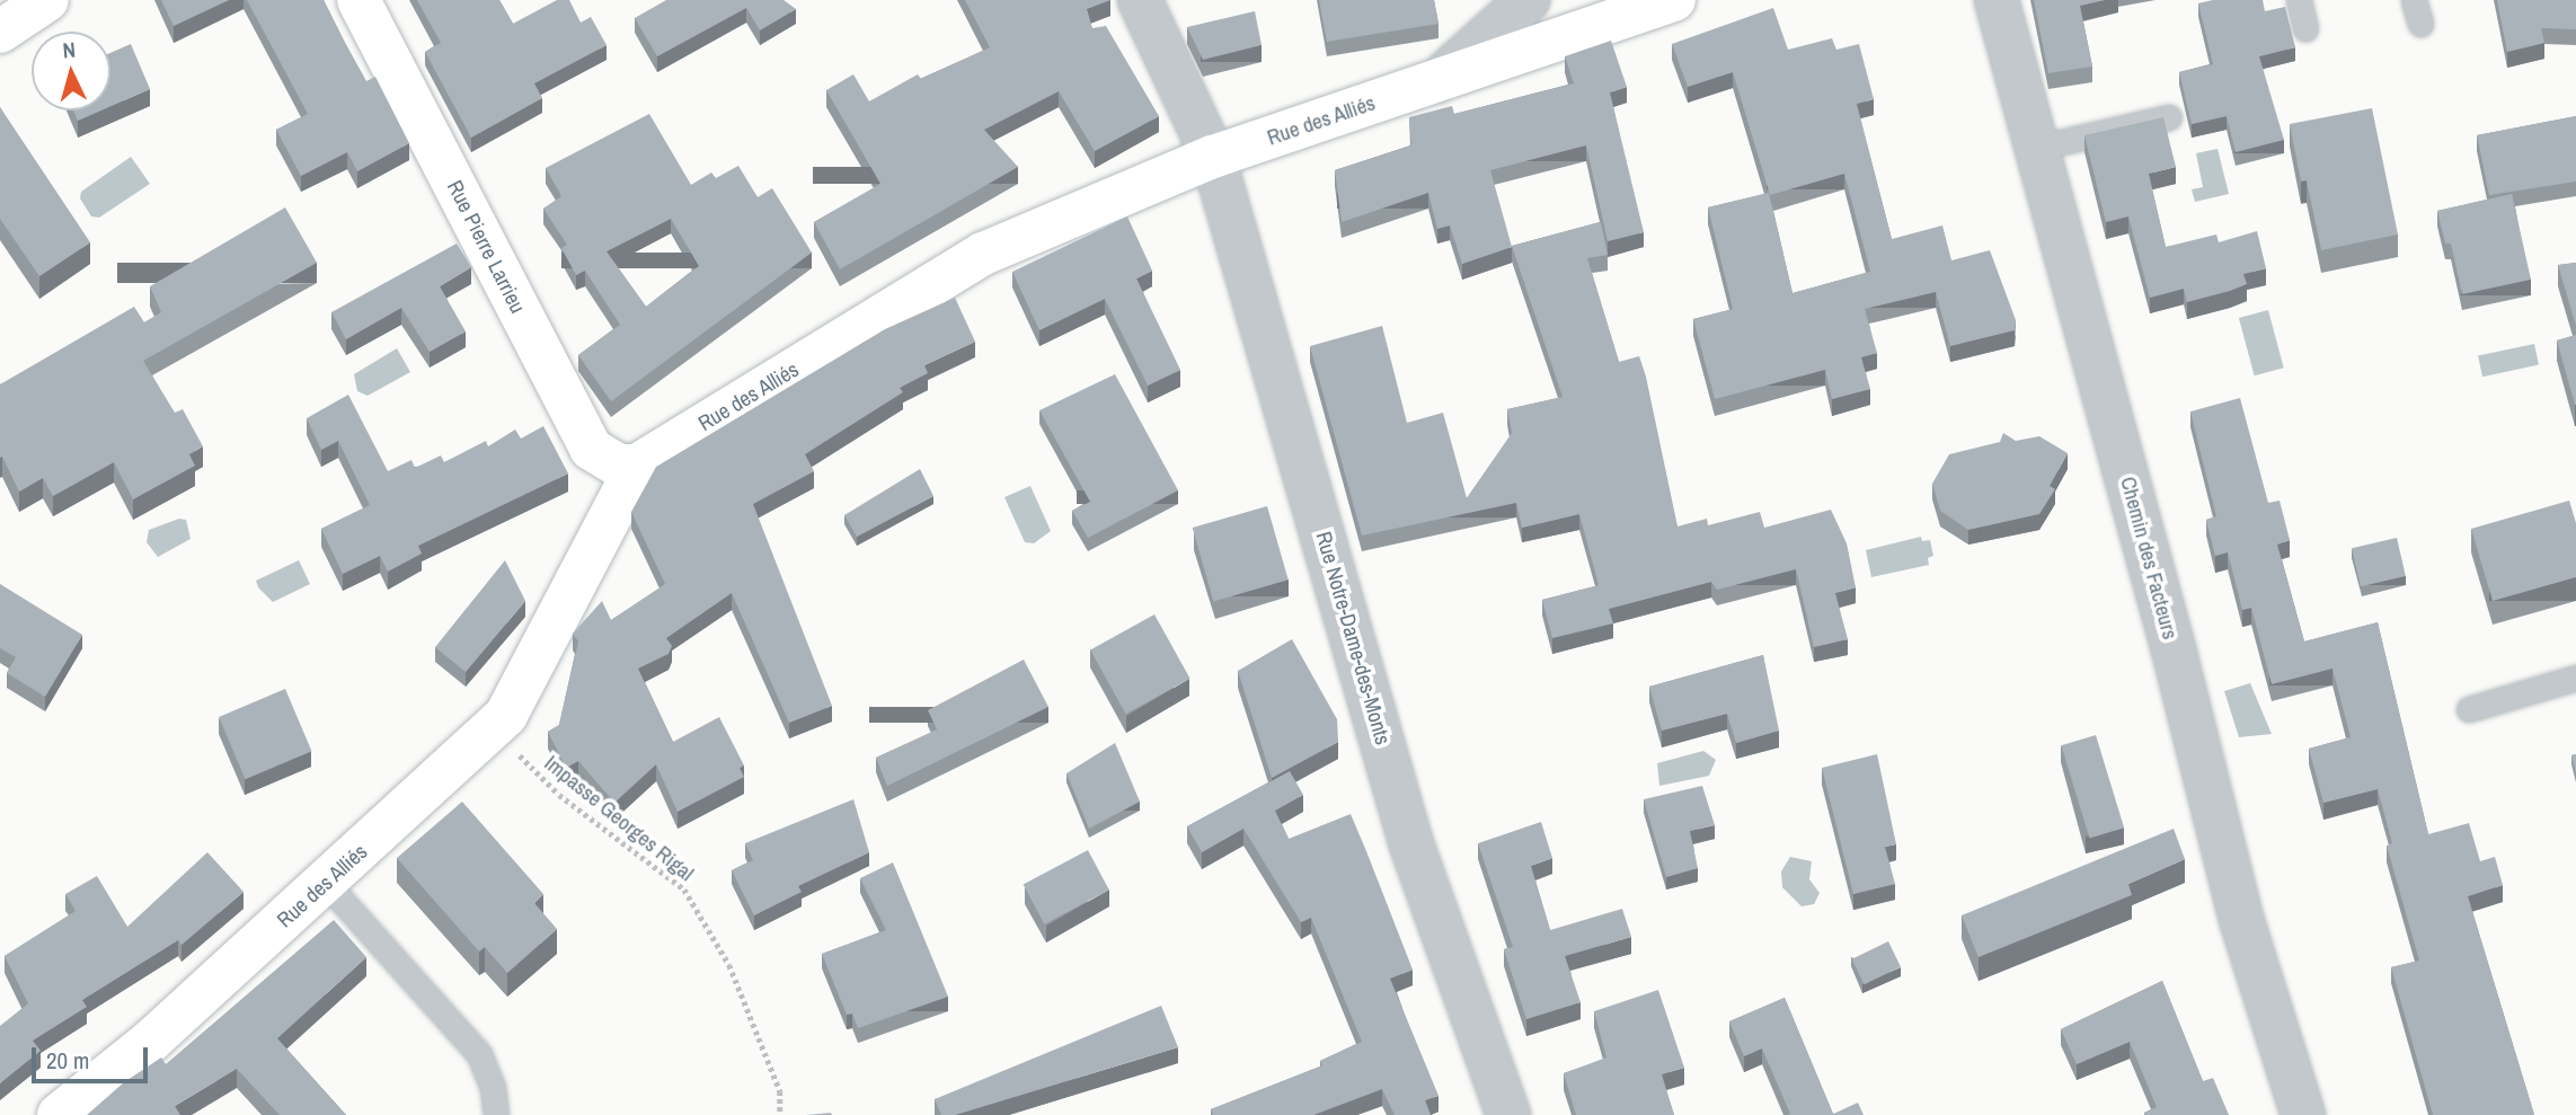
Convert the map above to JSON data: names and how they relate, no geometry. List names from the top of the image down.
{
  "streets": {
    "street": [
      "Rue des Alliés",
      "Rue Pierre Larrieu",
      "Chemin des Facteurs",
      "Rue Notre-Dame-des-Monts"
    ],
    "path": ["Impasse Georges Rigal"]
  },
  "crossings": [
    ["Rue des Alliés", "Rue Pierre Larrieu"],
    ["Rue des Alliés", "Rue Notre-Dame-des-Monts"],
    ["Rue des Alliés", "Impasse Georges Rigal"]
  ],
  "scale_bar": "20 m",
  "north": "top"
}
